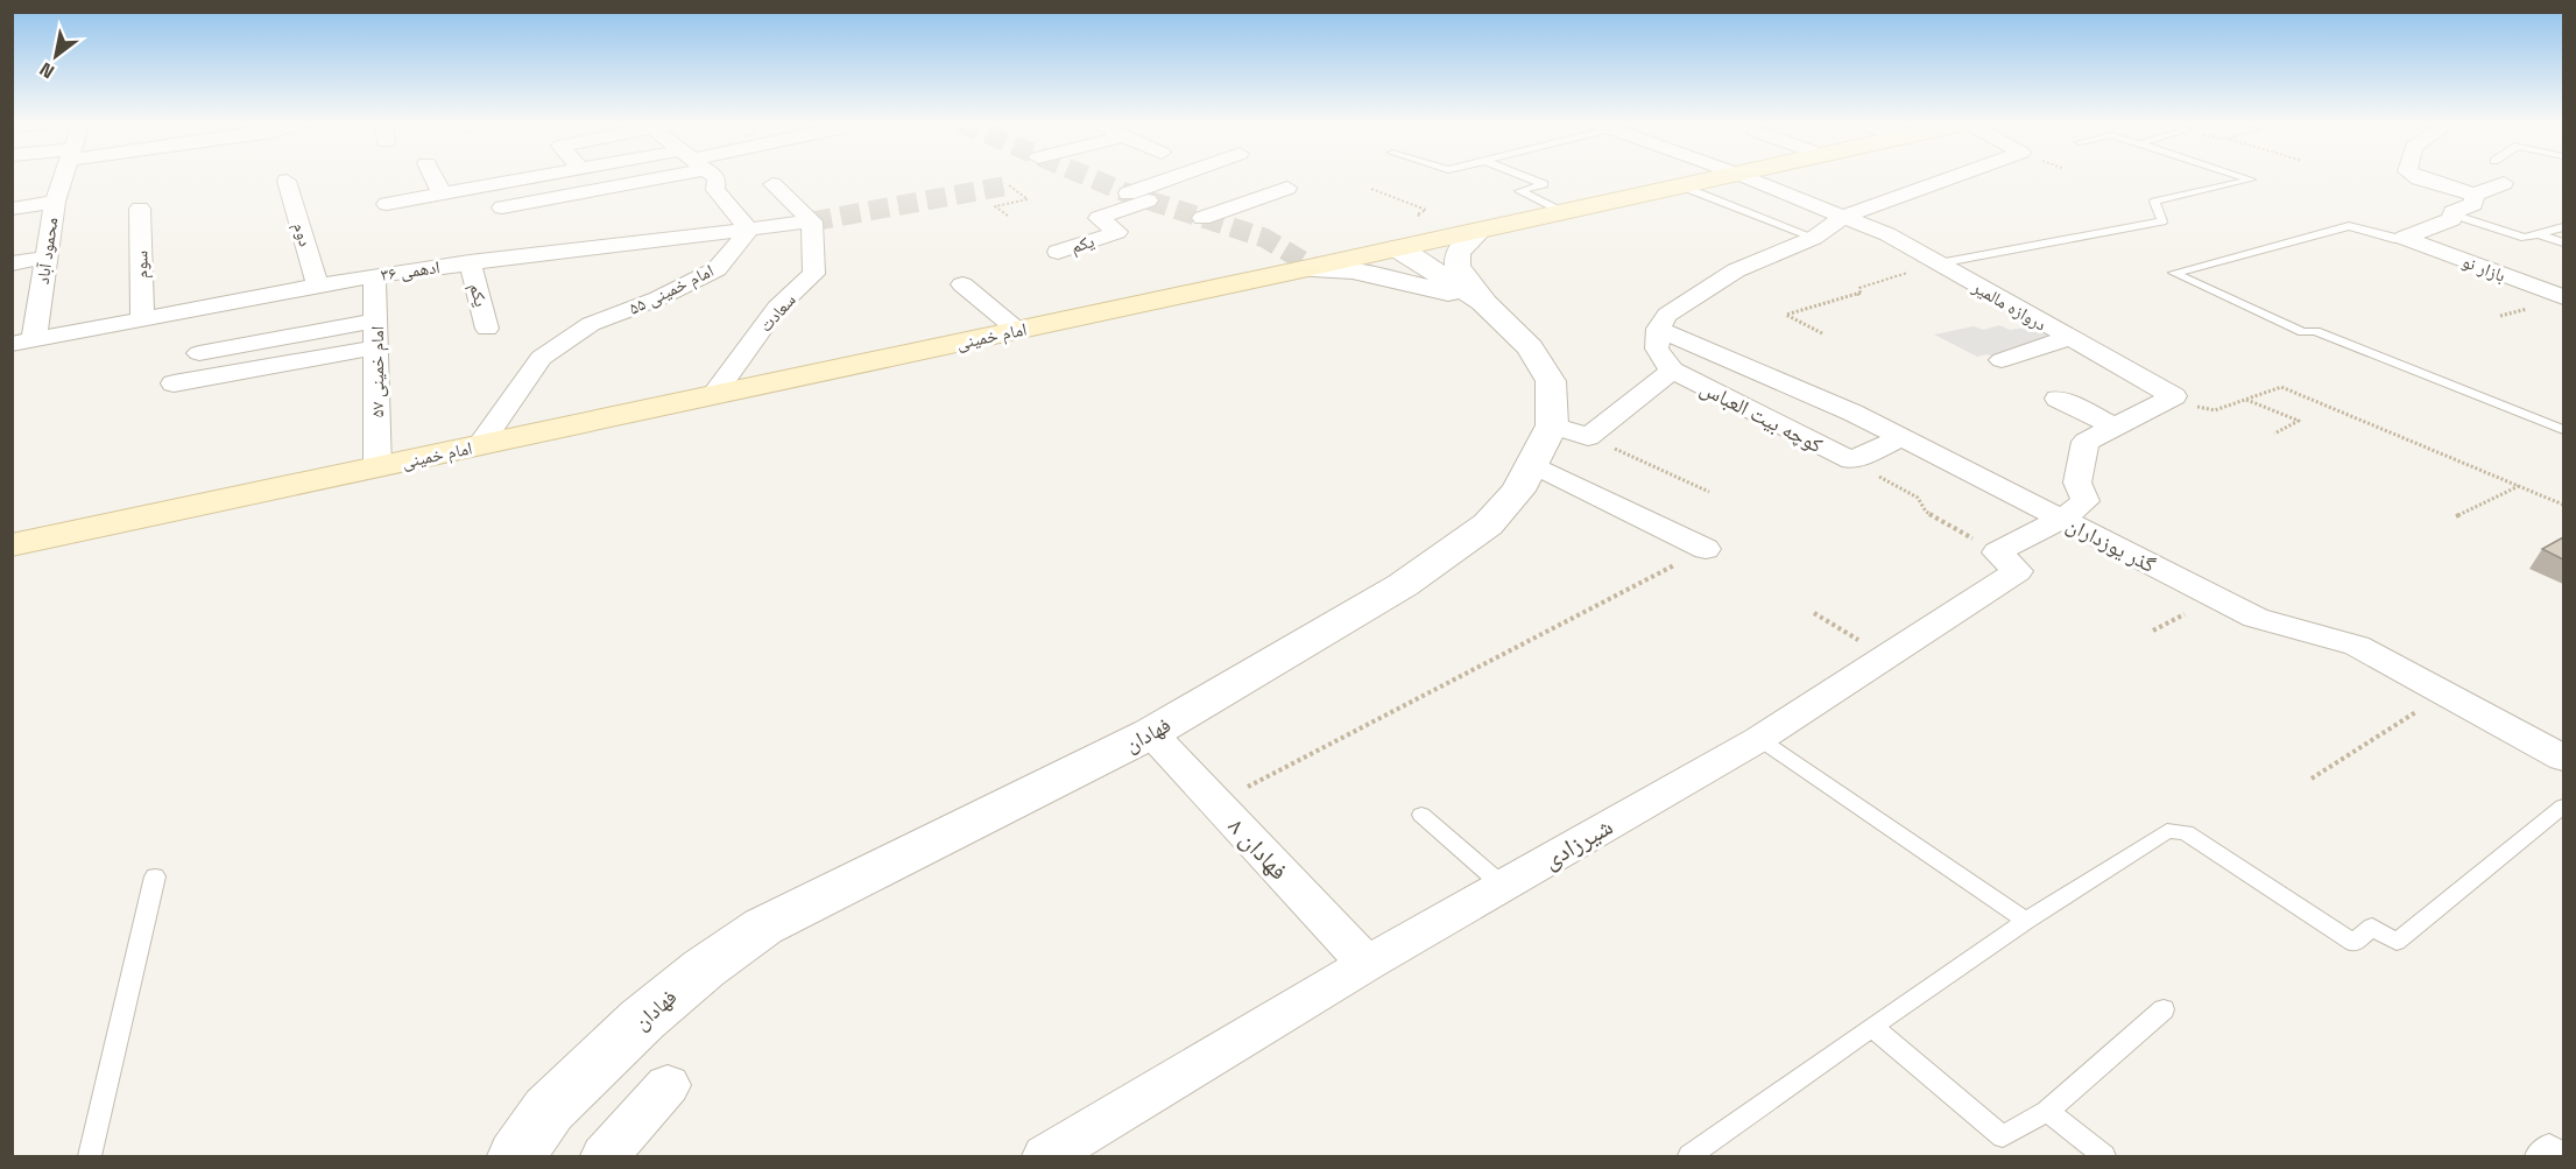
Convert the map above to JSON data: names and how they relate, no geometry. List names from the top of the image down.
{
  "streets": {
    "main road": ["امام خمینی"],
    "street": [
      "دوم",
      "یکم",
      "محمود آباد",
      "سوم",
      "بازار نو",
      "ادهمی ۳۶",
      "امام خمینی ۵۵",
      "دروازه مالمیر",
      "سعادت",
      "امام خمینی ۵۷",
      "کوچه بيت العباس",
      "گذر يوزداران",
      "فهادان",
      "شیرزادی",
      "فهادان ۸"
    ]
  },
  "crossings": [
    ["دوم", "ادهمی ۳۶"],
    ["یکم", "ادهمی ۳۶"],
    ["محمود آباد", "ادهمی ۳۶"],
    ["سوم", "ادهمی ۳۶"],
    ["ادهمی ۳۶", "امام خمینی ۵۵"],
    ["ادهمی ۳۶", "سعادت"],
    ["ادهمی ۳۶", "امام خمینی ۵۷"],
    ["امام خمینی ۵۵", "امام خمینی"],
    ["سعادت", "امام خمینی"],
    ["امام خمینی", "امام خمینی ۵۷"],
    ["امام خمینی", "فهادان"],
    ["فهادان", "فهادان ۸"],
    ["شیرزادی", "فهادان ۸"]
  ],
  "north": "bottom left"
}
